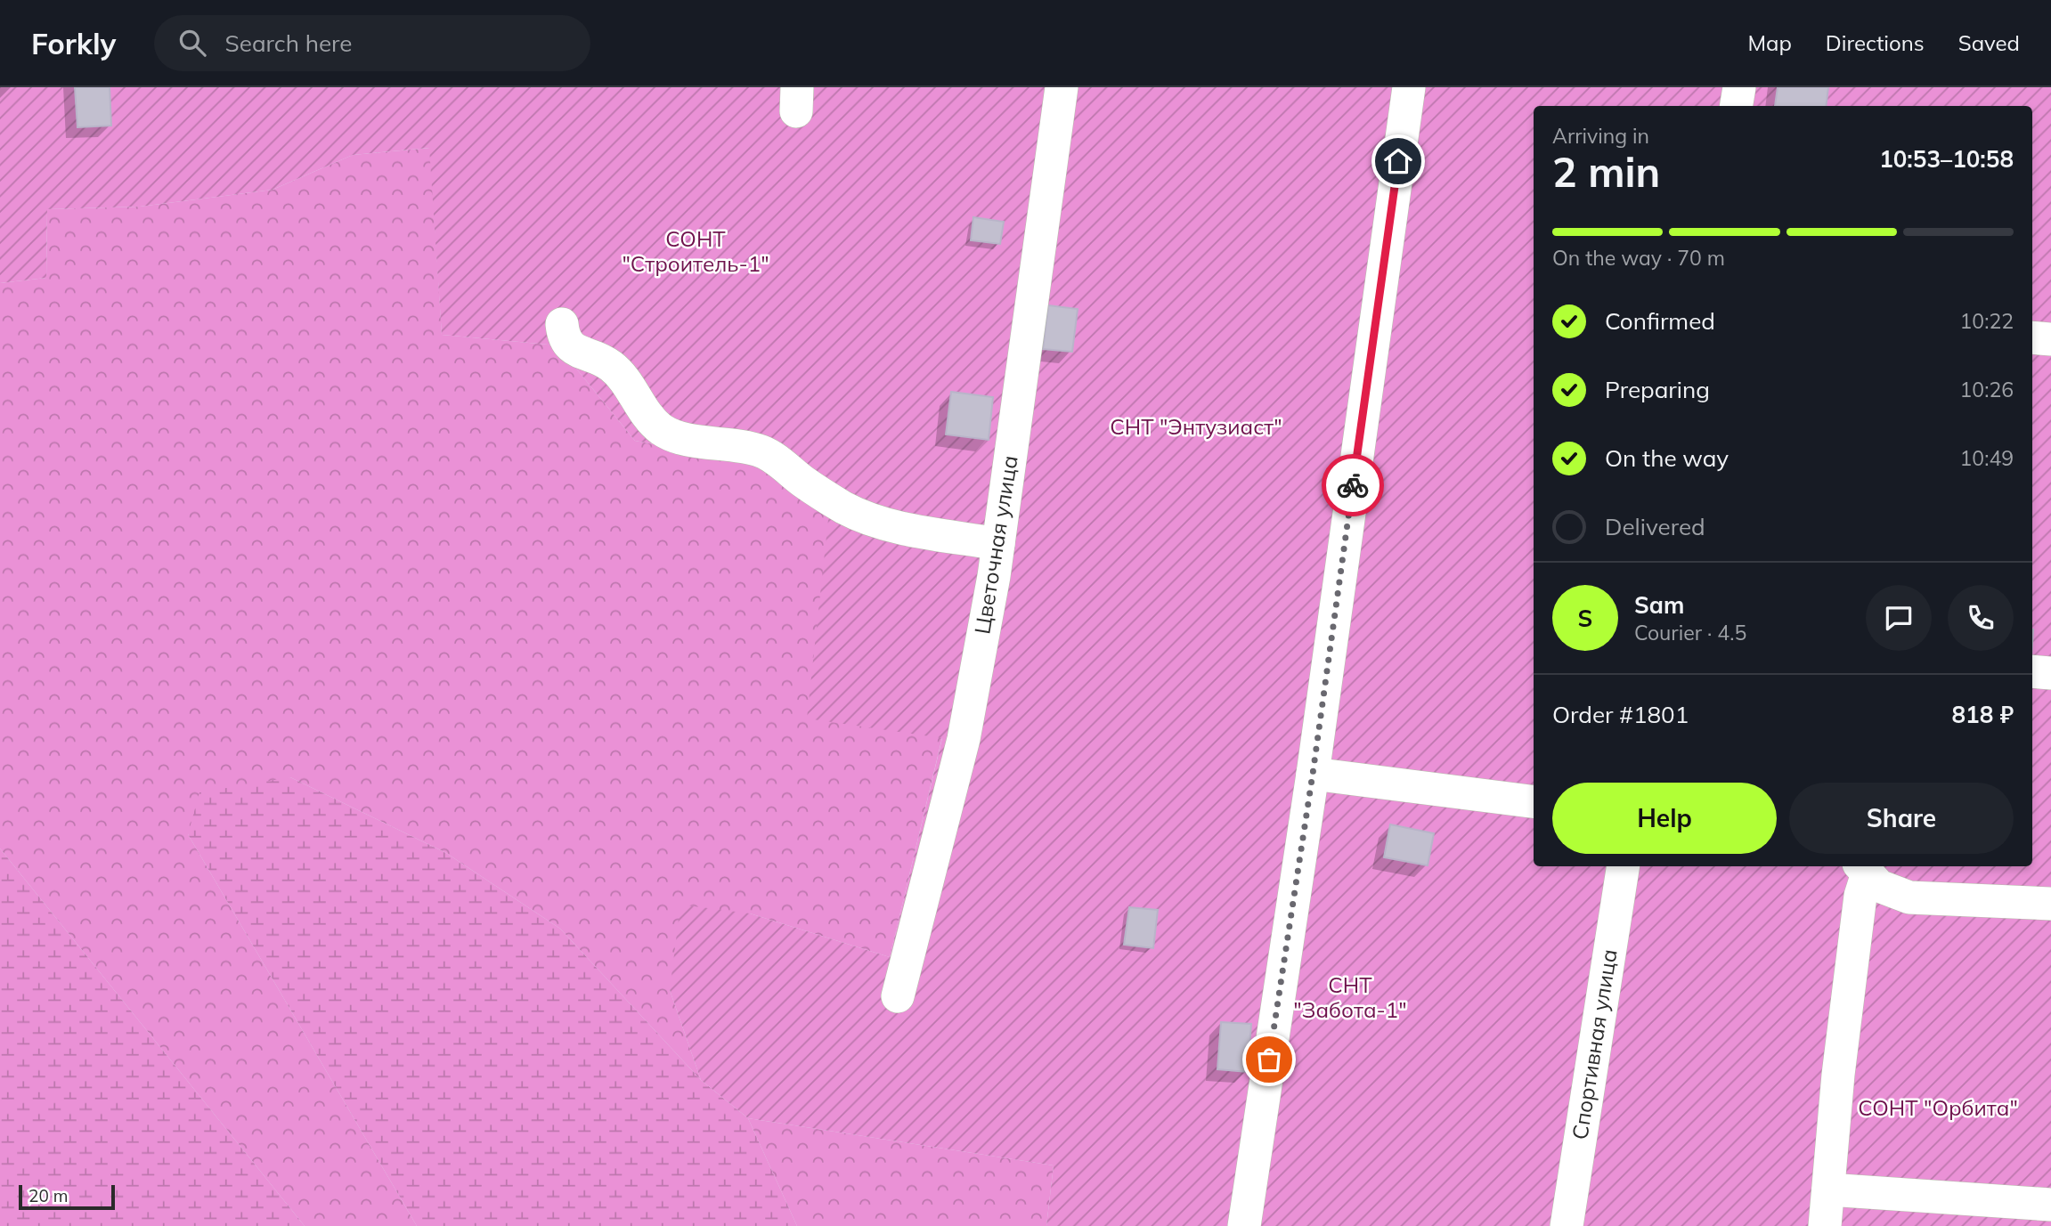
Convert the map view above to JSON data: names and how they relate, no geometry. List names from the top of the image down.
{
  "streets": {
    "street": ["Цветочная улица", "Спортивная улица"]
  },
  "parks": [
    "СОНТ \"Строитель-1\"",
    "СНТ \"Энтузиаст\"",
    "СНТ \"Забота-1\"",
    "СОНТ \"Орбита\""
  ],
  "scale_bar": "20 m",
  "page": {
    "header": "Forkly",
    "search": "Search here",
    "nav": ["Map", "Directions", "Saved"],
    "heading": ["2 min", "Arriving in", "10:53–10:58"],
    "panel": [
      "Sam",
      "Courier · 4.5",
      "Order #1801",
      "818 ₽"
    ],
    "bar": "On the way · 70 m",
    "list": [
      ["Confirmed", "10:22"],
      ["Preparing", "10:26"],
      ["On the way", "10:49"],
      "Delivered"
    ],
    "round": "S",
    "buttons": ["Help", "Share"],
    "scale": "20 m"
  }
}
